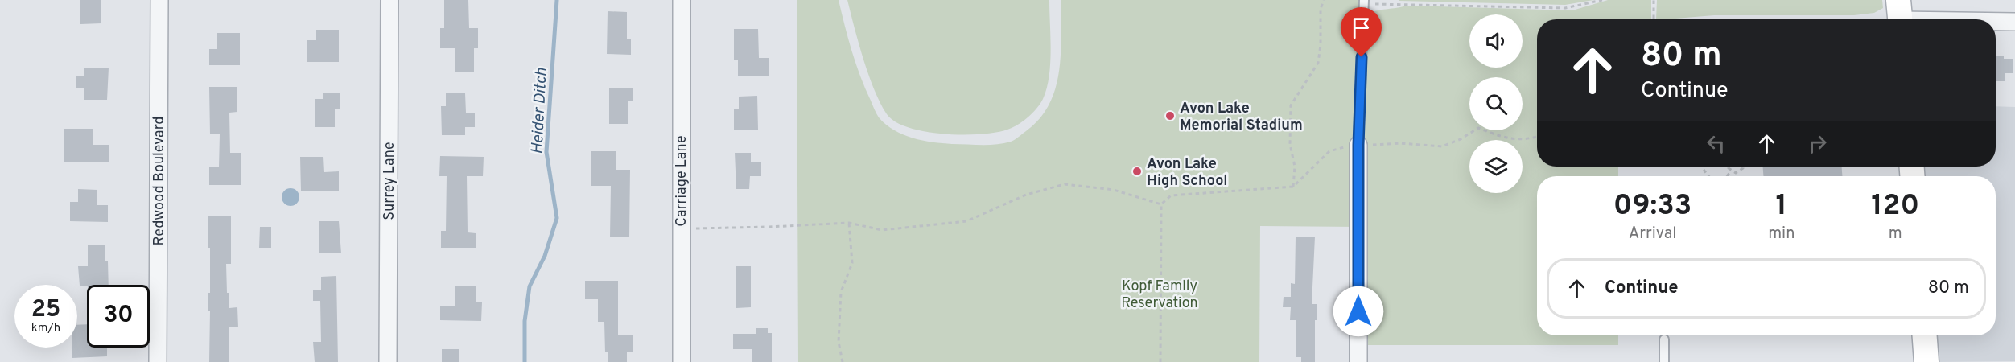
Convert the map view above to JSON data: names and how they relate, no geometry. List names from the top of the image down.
{
  "streets": {
    "street": ["Redwood Boulevard", "Surrey Lane", "Carriage Lane"]
  },
  "water": ["Heider Ditch"],
  "parks": ["Kopf Family Reservation"],
  "places": ["Avon Lake Memorial Stadium", "Avon Lake High School"],
  "page": {
    "turn": ["80 m", "Continue"],
    "eta": [
      "09:33",
      "Arrival",
      "1",
      "min",
      "120",
      "m"
    ],
    "list": [
      {
        "name": "Continue",
        "value": "80 m"
      }
    ],
    "speed": "25 km/h",
    "limit": "30"
  }
}
